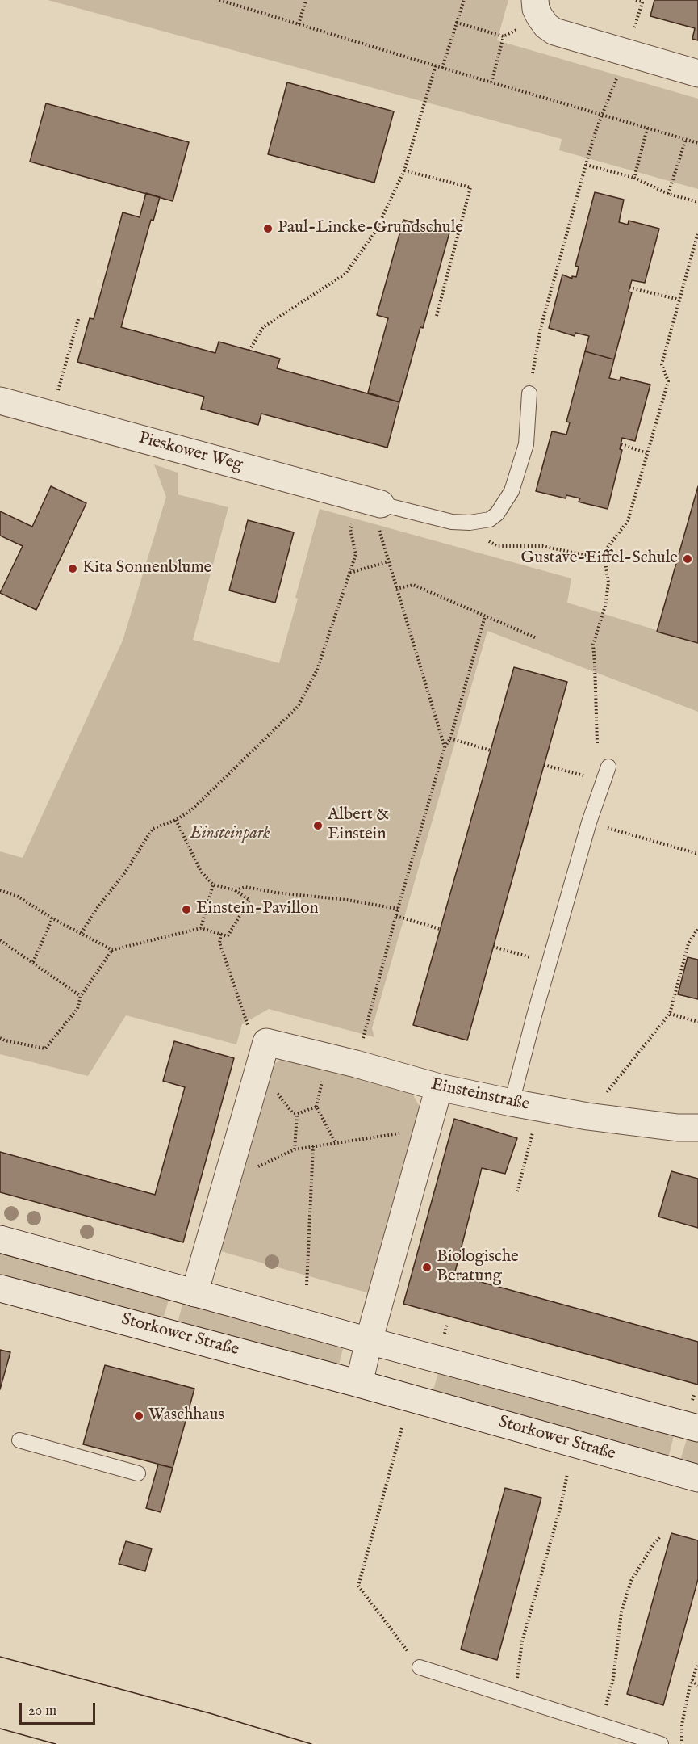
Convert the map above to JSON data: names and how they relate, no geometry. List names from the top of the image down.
{
  "streets": {
    "street": ["Pieskower Weg", "Einsteinstraße", "Storkower Straße"]
  },
  "parks": ["Einsteinpark"],
  "places": [
    "Paul-Lincke-Grundschule",
    "Gustave-Eiffel-Schule",
    "Kita Sonnenblume",
    "Albert & Einstein",
    "Einstein-Pavillon",
    "Biologische Beratung",
    "Waschhaus"
  ],
  "scale_bar": "20 m"
}
